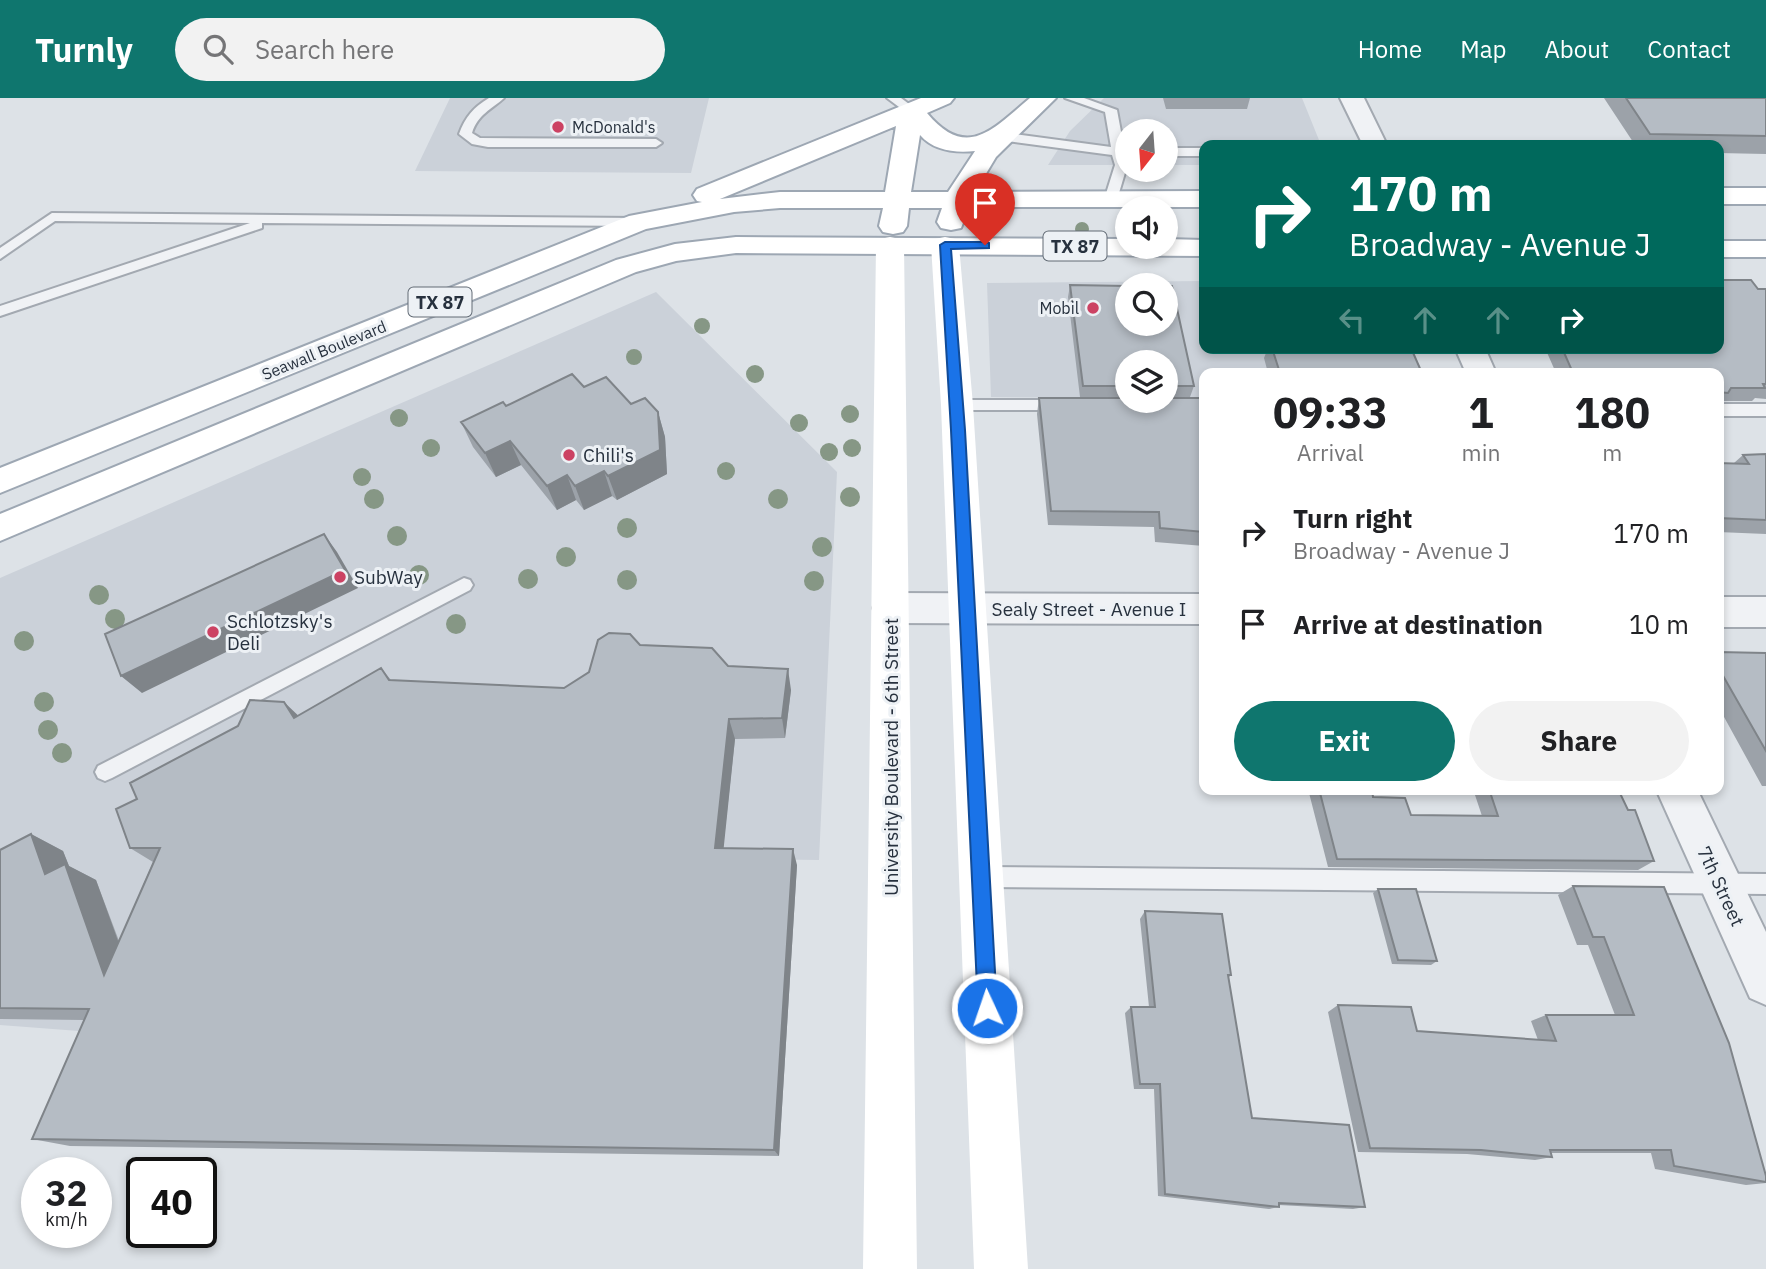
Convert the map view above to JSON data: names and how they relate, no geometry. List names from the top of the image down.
{
  "streets": {
    "main road": ["TX 87", "Seawall Boulevard", "University Boulevard - 6th Street"],
    "street": ["Sealy Street - Avenue I", "7th Street"]
  },
  "crossings": [
    ["TX 87", "Seawall Boulevard"],
    ["Seawall Boulevard", "University Boulevard - 6th Street"],
    ["Sealy Street - Avenue I", "University Boulevard - 6th Street"]
  ],
  "places": [
    "McDonald's",
    "Mobil",
    "Chili's",
    "SubWay",
    "Schlotzsky's Deli"
  ],
  "north": "bottom",
  "page": {
    "header": "Turnly",
    "search": "Search here",
    "nav": [
      "Home",
      "Map",
      "About",
      "Contact"
    ],
    "turn": ["170 m", "Broadway - Avenue J"],
    "eta": [
      "09:33",
      "Arrival",
      "1",
      "min",
      "180",
      "m"
    ],
    "list": [
      {
        "name": "Turn right",
        "note": "Broadway - Avenue J",
        "value": "170 m"
      },
      {
        "name": "Arrive at destination",
        "value": "10 m"
      }
    ],
    "buttons": ["Exit", "Share"],
    "speed": "32 km/h",
    "limit": "40"
  }
}
